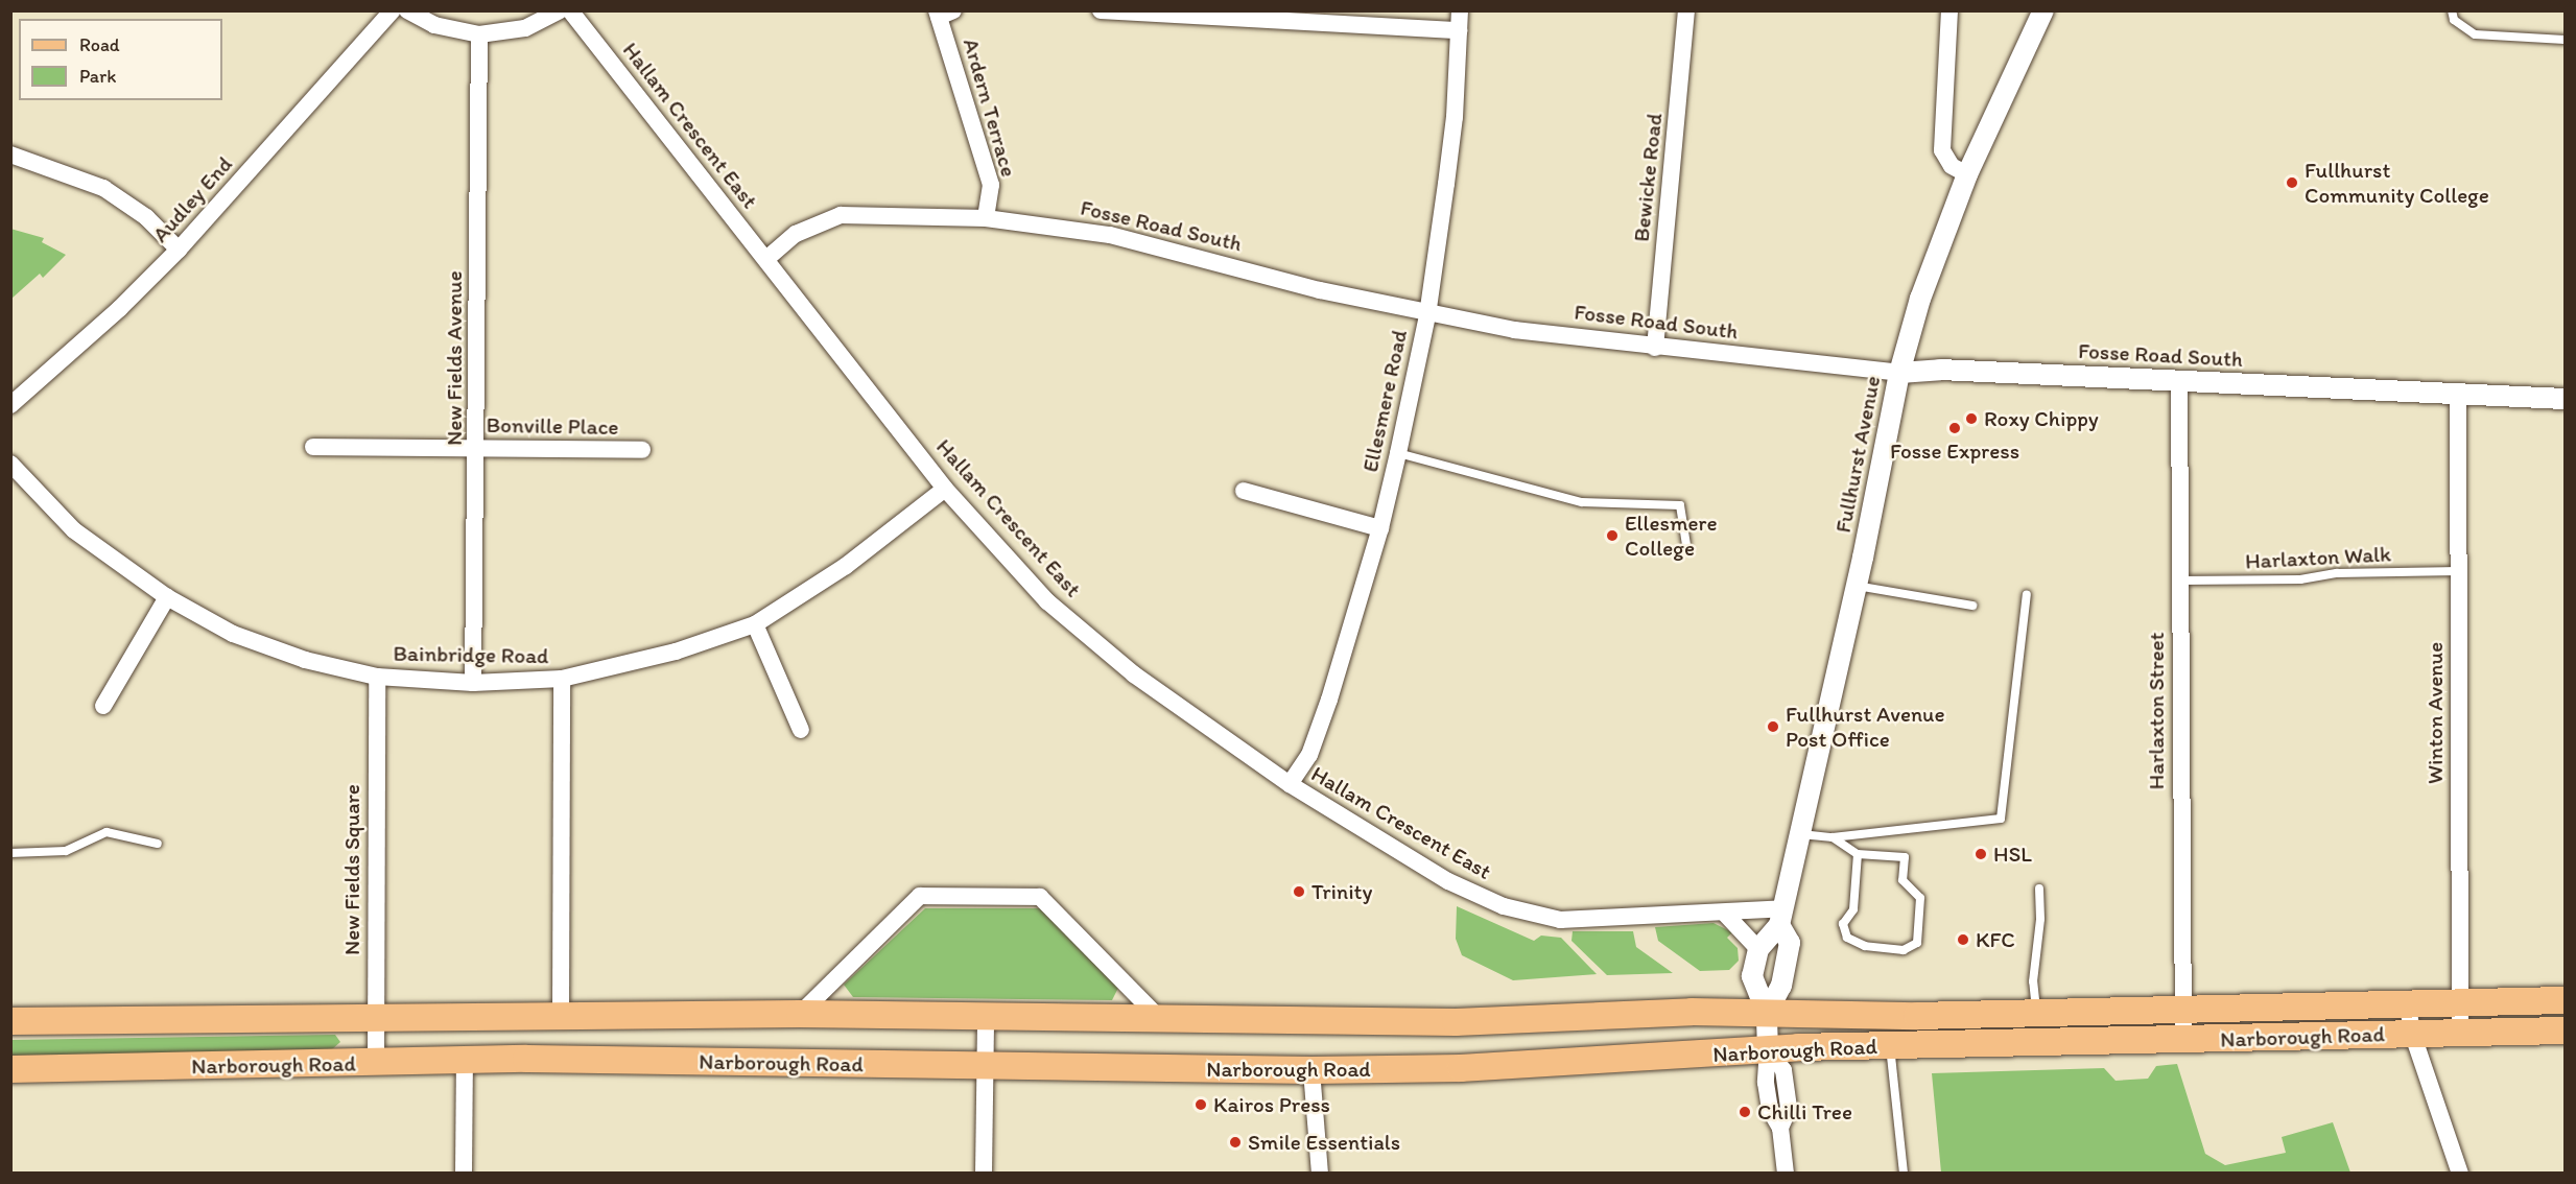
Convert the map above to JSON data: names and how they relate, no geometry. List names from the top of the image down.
{
  "streets": {
    "main road": ["Narborough Road"],
    "street": [
      "Ardern Terrace",
      "Hallam Crescent East",
      "Bewicke Road",
      "Audley End",
      "Fosse Road South",
      "New Fields Avenue",
      "Ellesmere Road",
      "Bonville Place",
      "Fullhurst Avenue",
      "Bainbridge Road",
      "Harlaxton Street",
      "Winton Avenue",
      "New Fields Square"
    ],
    "lane": ["Harlaxton Walk"]
  },
  "crossings": [
    ["Ardern Terrace", "Fosse Road South"],
    ["Hallam Crescent East", "Fosse Road South"],
    ["Hallam Crescent East", "Ellesmere Road"],
    ["Hallam Crescent East", "Fullhurst Avenue"],
    ["Hallam Crescent East", "Bainbridge Road"],
    ["Bewicke Road", "Fosse Road South"],
    ["Fosse Road South", "Ellesmere Road"],
    ["Fosse Road South", "Fullhurst Avenue"],
    ["Fosse Road South", "Harlaxton Street"],
    ["Fosse Road South", "Winton Avenue"],
    ["New Fields Avenue", "Bonville Place"],
    ["New Fields Avenue", "Bainbridge Road"],
    ["Fullhurst Avenue", "Narborough Road"],
    ["Harlaxton Walk", "Harlaxton Street"],
    ["Harlaxton Walk", "Winton Avenue"],
    ["Bainbridge Road", "New Fields Square"],
    ["Harlaxton Street", "Narborough Road"],
    ["Winton Avenue", "Narborough Road"],
    ["New Fields Square", "Narborough Road"]
  ],
  "places": [
    "Fullhurst Community College",
    "Roxy Chippy",
    "Fosse Express",
    "Ellesmere College",
    "Fullhurst Avenue Post Office",
    "HSL",
    "Trinity",
    "KFC",
    "Kairos Press",
    "Chilli Tree",
    "Smile Essentials"
  ],
  "legend": ["Road", "Park"]
}
